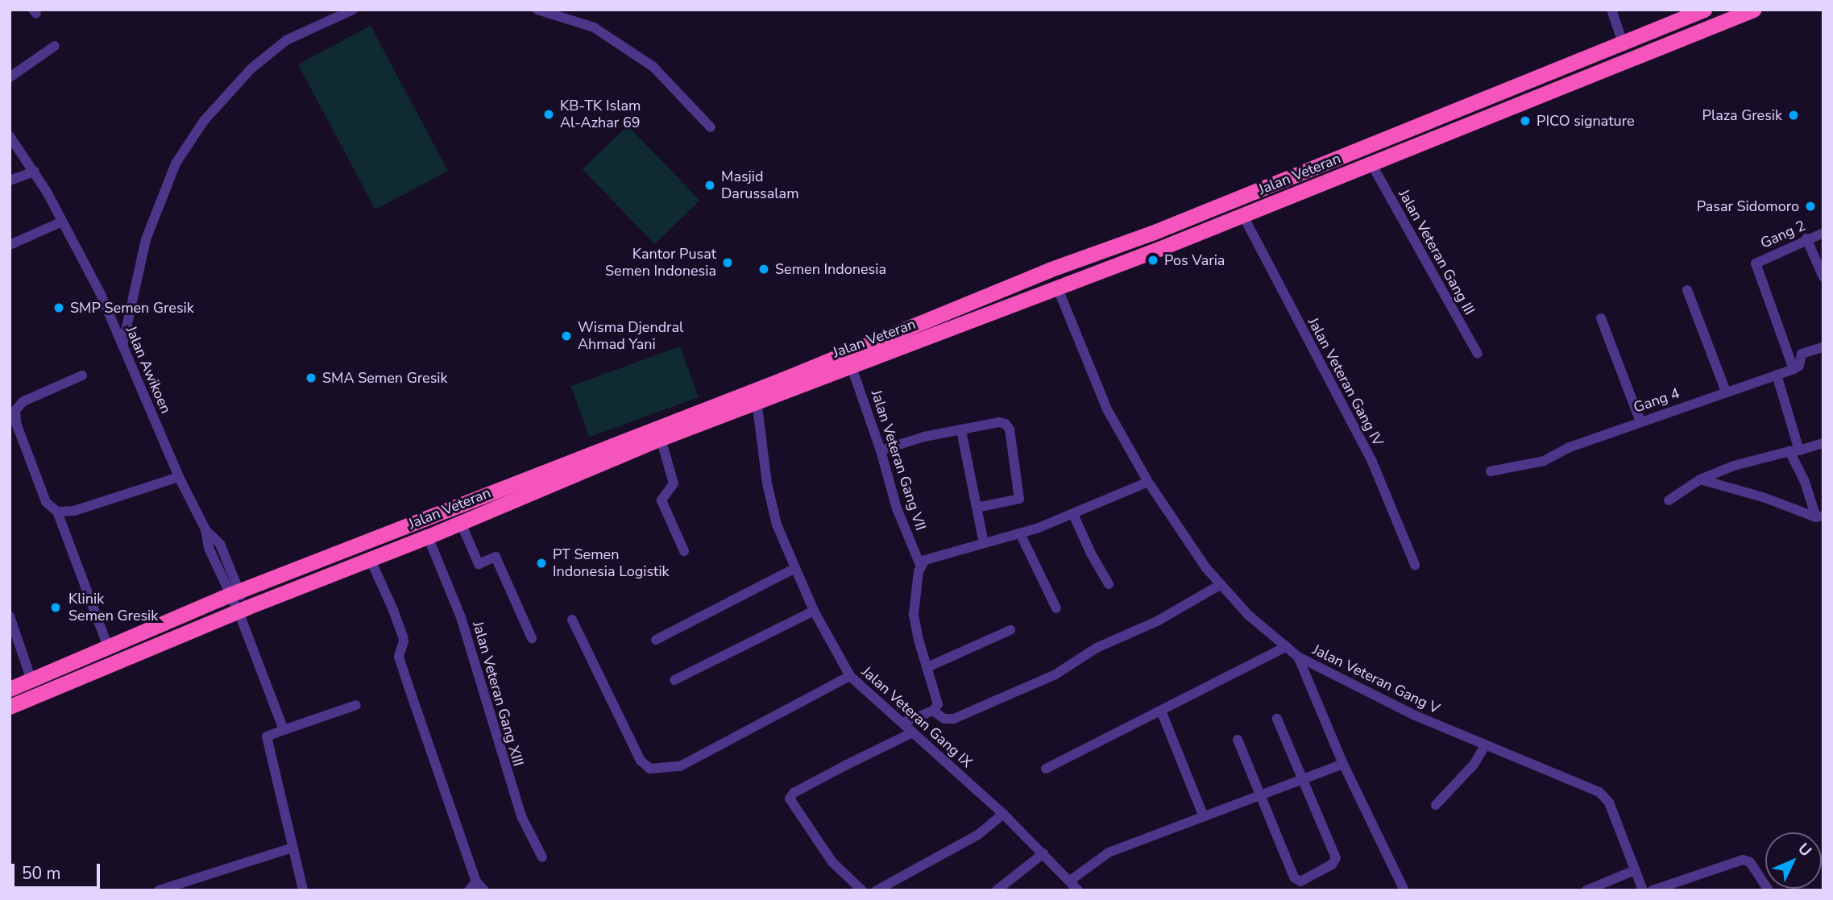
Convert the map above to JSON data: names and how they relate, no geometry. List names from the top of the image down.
{
  "streets": {
    "highway": ["Jalan Veteran"],
    "street": [
      "Gang 2",
      "Jalan Veteran Gang III",
      "Jalan Awikoen",
      "Jalan Veteran Gang IV",
      "Gang 4",
      "Jalan Veteran Gang VII",
      "Jalan Veteran Gang V",
      "Jalan Veteran Gang XIII",
      "Jalan Veteran Gang IX"
    ]
  },
  "crossings": [
    ["Jalan Veteran", "Jalan Veteran Gang III"],
    ["Jalan Veteran", "Jalan Awikoen"],
    ["Jalan Veteran", "Jalan Veteran Gang IV"],
    ["Jalan Veteran", "Jalan Veteran Gang VII"],
    ["Jalan Veteran", "Jalan Veteran Gang V"],
    ["Jalan Veteran", "Jalan Veteran Gang XIII"],
    ["Jalan Veteran", "Jalan Veteran Gang IX"],
    ["Gang 2", "Gang 4"]
  ],
  "places": [
    "KB-TK Islam Al-Azhar 69",
    "Plaza Gresik",
    "PICO signature",
    "Masjid Darussalam",
    "Pasar Sidomoro",
    "Pos Varia",
    "Kantor Pusat Semen Indonesia",
    "Semen Indonesia",
    "SMP Semen Gresik",
    "Wisma Djendral Ahmad Yani",
    "SMA Semen Gresik",
    "PT Semen Indonesia Logistik",
    "Klinik Semen Gresik"
  ],
  "scale_bar": "50 m",
  "north": "top right"
}
